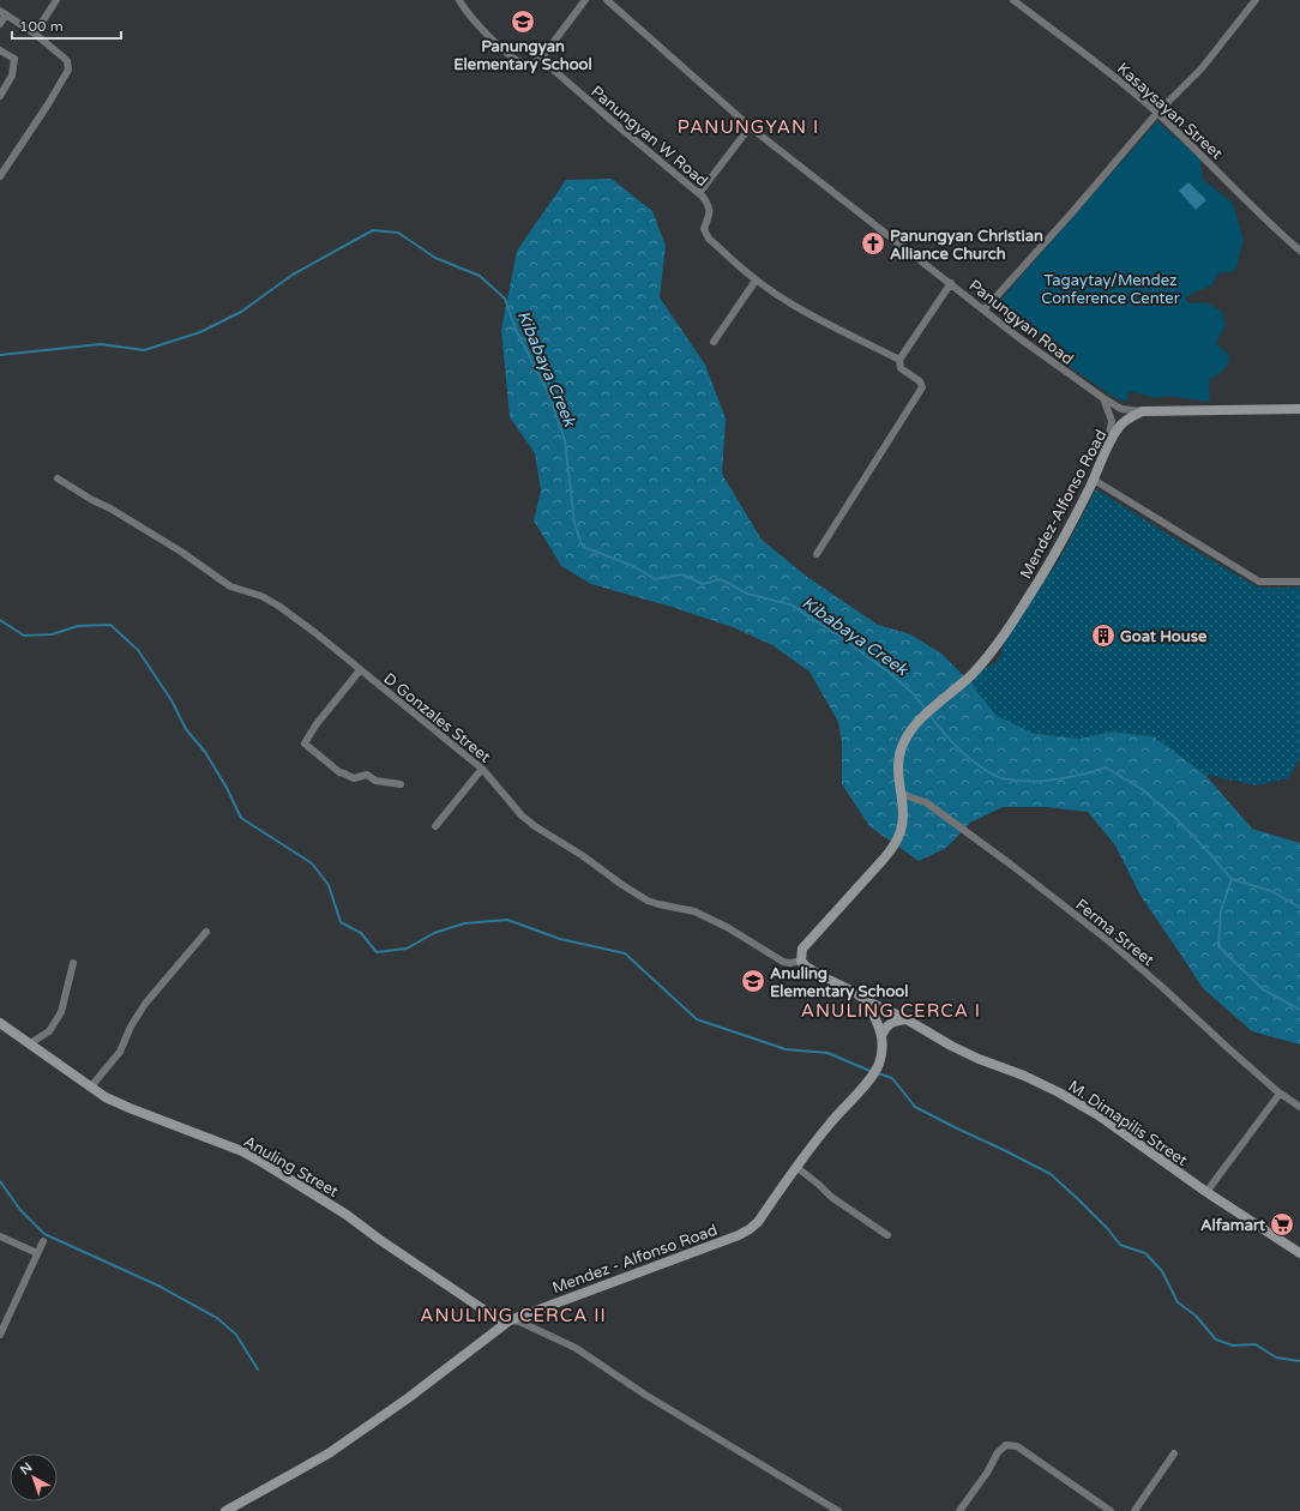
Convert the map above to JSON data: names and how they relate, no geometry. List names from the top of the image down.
{
  "streets": {
    "main road": [
      "Mendez-Alfonso Road",
      "M. Dimapilis Street",
      "Anuling Street",
      "Mendez - Alfonso Road"
    ],
    "street": [
      "Kasaysayan Street",
      "Panungyan W Road",
      "Panungyan Road",
      "D Gonzales Street",
      "Ferma Street"
    ]
  },
  "crossings": [
    ["Panungyan Road", "Mendez-Alfonso Road"],
    ["Mendez-Alfonso Road", "D Gonzales Street"],
    ["Mendez-Alfonso Road", "Ferma Street"],
    ["Anuling Street", "Mendez - Alfonso Road"]
  ],
  "districts": ["PANUNGYAN I", "ANULING CERCA I", "ANULING CERCA II"],
  "water": ["Kibabaya Creek"],
  "parks": ["Tagaytay/Mendez Conference Center"],
  "places": {
    "school or university": ["Panungyan Elementary School", "Anuling Elementary School"],
    "church": ["Panungyan Christian Alliance Church"],
    "building": ["Goat House"],
    "supermarket": ["Alfamart"]
  },
  "scale_bar": "100 m",
  "north": "top left"
}
